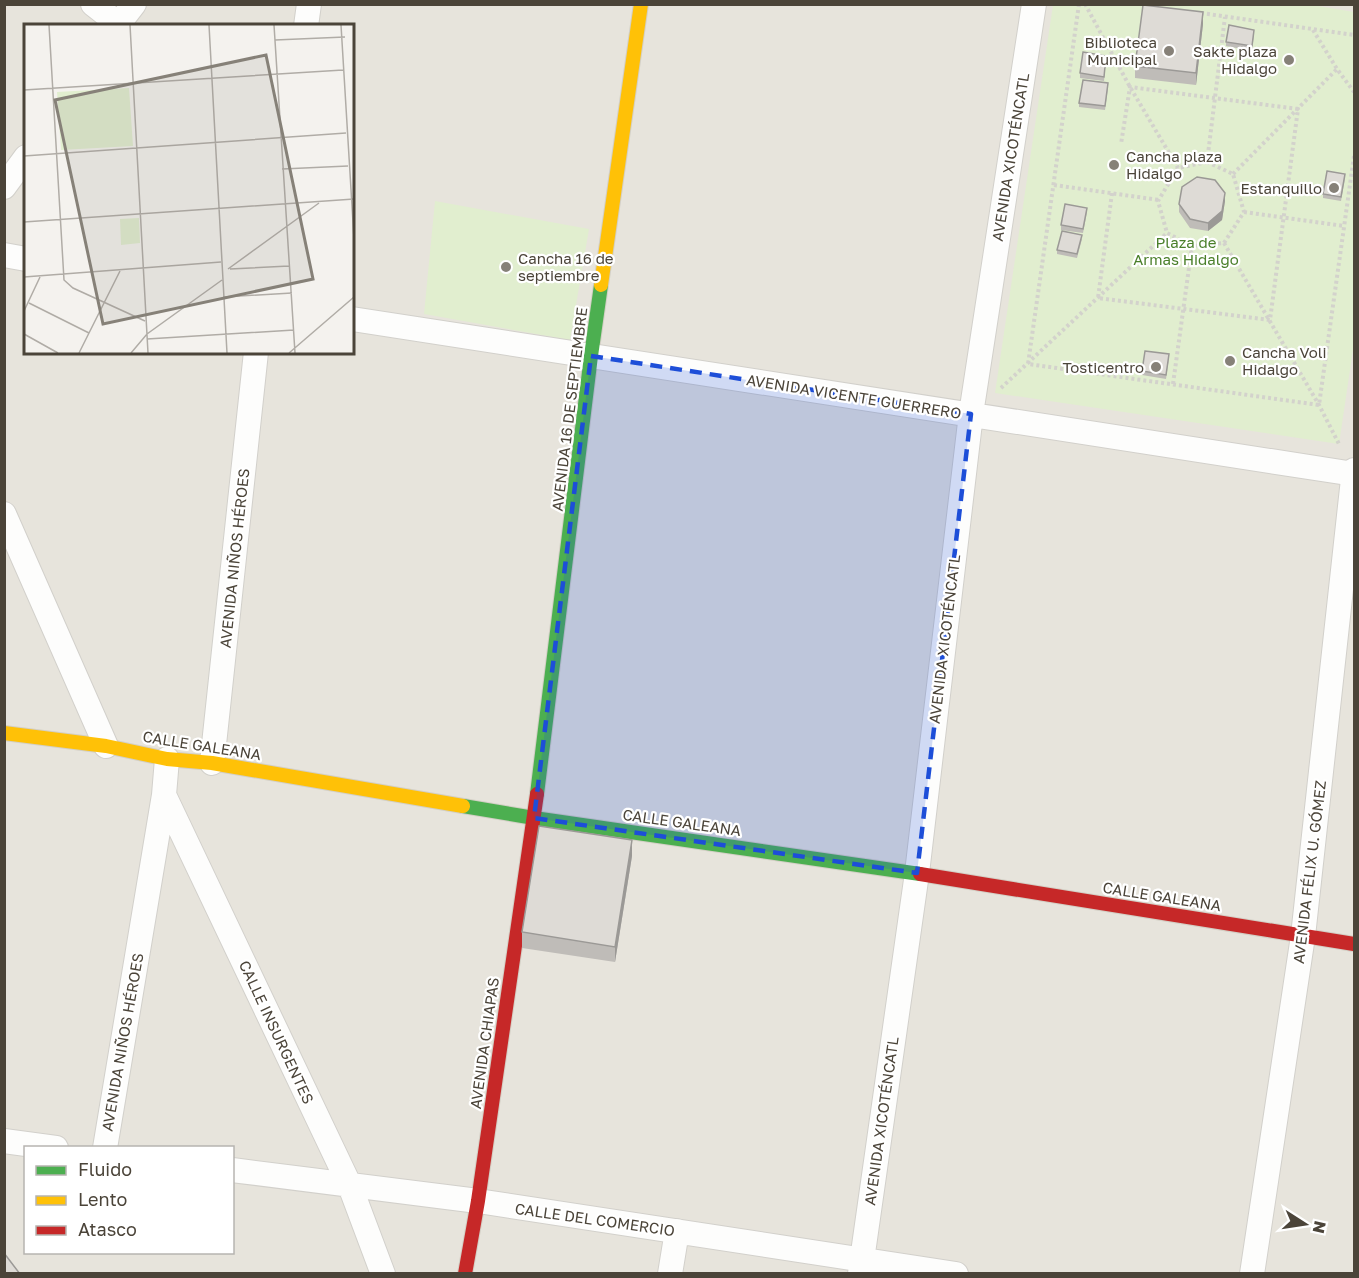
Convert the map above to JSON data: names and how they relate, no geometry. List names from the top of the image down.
{
  "streets": {
    "street": [
      "AVENIDA XICOTÉNCATL",
      "AVENIDA VICENTE GUERRERO",
      "AVENIDA 16 DE SEPTIEMBRE",
      "AVENIDA NIÑOS HÉROES",
      "CALLE GALEANA",
      "AVENIDA FÉLIX U. GÓMEZ",
      "CALLE INSURGENTES",
      "AVENIDA CHIAPAS",
      "CALLE DEL COMERCIO"
    ]
  },
  "crossings": [
    ["AVENIDA XICOTÉNCATL", "AVENIDA VICENTE GUERRERO"],
    ["AVENIDA XICOTÉNCATL", "CALLE GALEANA"],
    ["AVENIDA XICOTÉNCATL", "CALLE DEL COMERCIO"],
    ["AVENIDA VICENTE GUERRERO", "AVENIDA 16 DE SEPTIEMBRE"],
    ["AVENIDA VICENTE GUERRERO", "AVENIDA FÉLIX U. GÓMEZ"],
    ["AVENIDA 16 DE SEPTIEMBRE", "CALLE GALEANA"],
    ["AVENIDA 16 DE SEPTIEMBRE", "AVENIDA CHIAPAS"],
    ["AVENIDA NIÑOS HÉROES", "CALLE GALEANA"],
    ["AVENIDA NIÑOS HÉROES", "CALLE INSURGENTES"],
    ["CALLE GALEANA", "AVENIDA FÉLIX U. GÓMEZ"],
    ["CALLE GALEANA", "AVENIDA CHIAPAS"],
    ["CALLE INSURGENTES", "CALLE DEL COMERCIO"],
    ["AVENIDA CHIAPAS", "CALLE DEL COMERCIO"]
  ],
  "parks": ["Plaza de Armas Hidalgo"],
  "places": [
    "Biblioteca Municipal",
    "Sakte plaza Hidalgo",
    "Cancha plaza Hidalgo",
    "Estanquillo",
    "Cancha 16 de septiembre",
    "Cancha Voli Hidalgo",
    "Tosticentro"
  ],
  "legend": ["Fluido", "Lento", "Atasco"],
  "north": "right"
}
